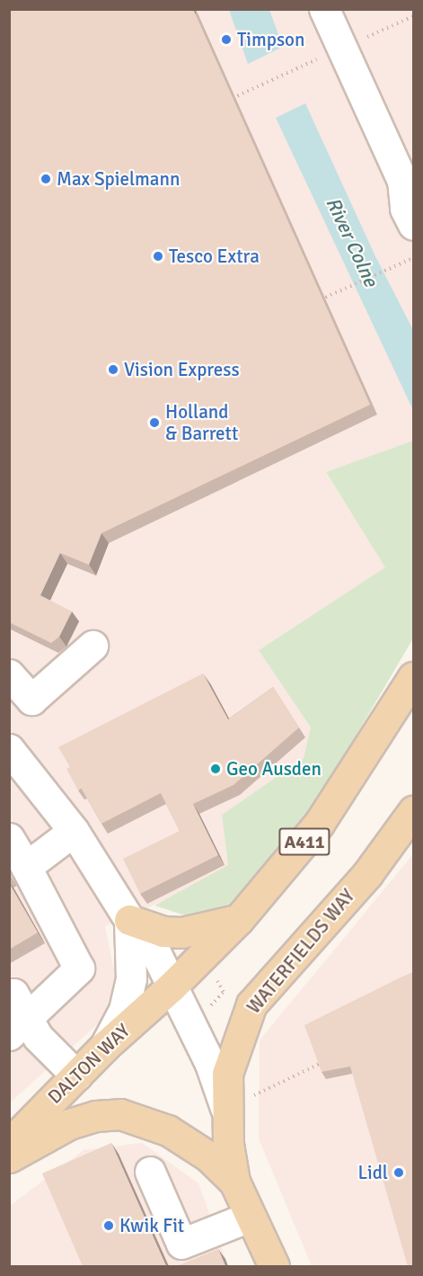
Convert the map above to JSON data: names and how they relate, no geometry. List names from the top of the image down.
{
  "streets": {
    "main road": ["A411", "WATERFIELDS WAY", "DALTON WAY"]
  },
  "crossings": [
    ["A411", "DALTON WAY"]
  ],
  "water": ["River Colne"],
  "places": [
    "Timpson",
    "Max Spielmann",
    "Tesco Extra",
    "Vision Express",
    "Holland & Barrett",
    "Geo Ausden",
    "Lidl",
    "Kwik Fit"
  ]
}
